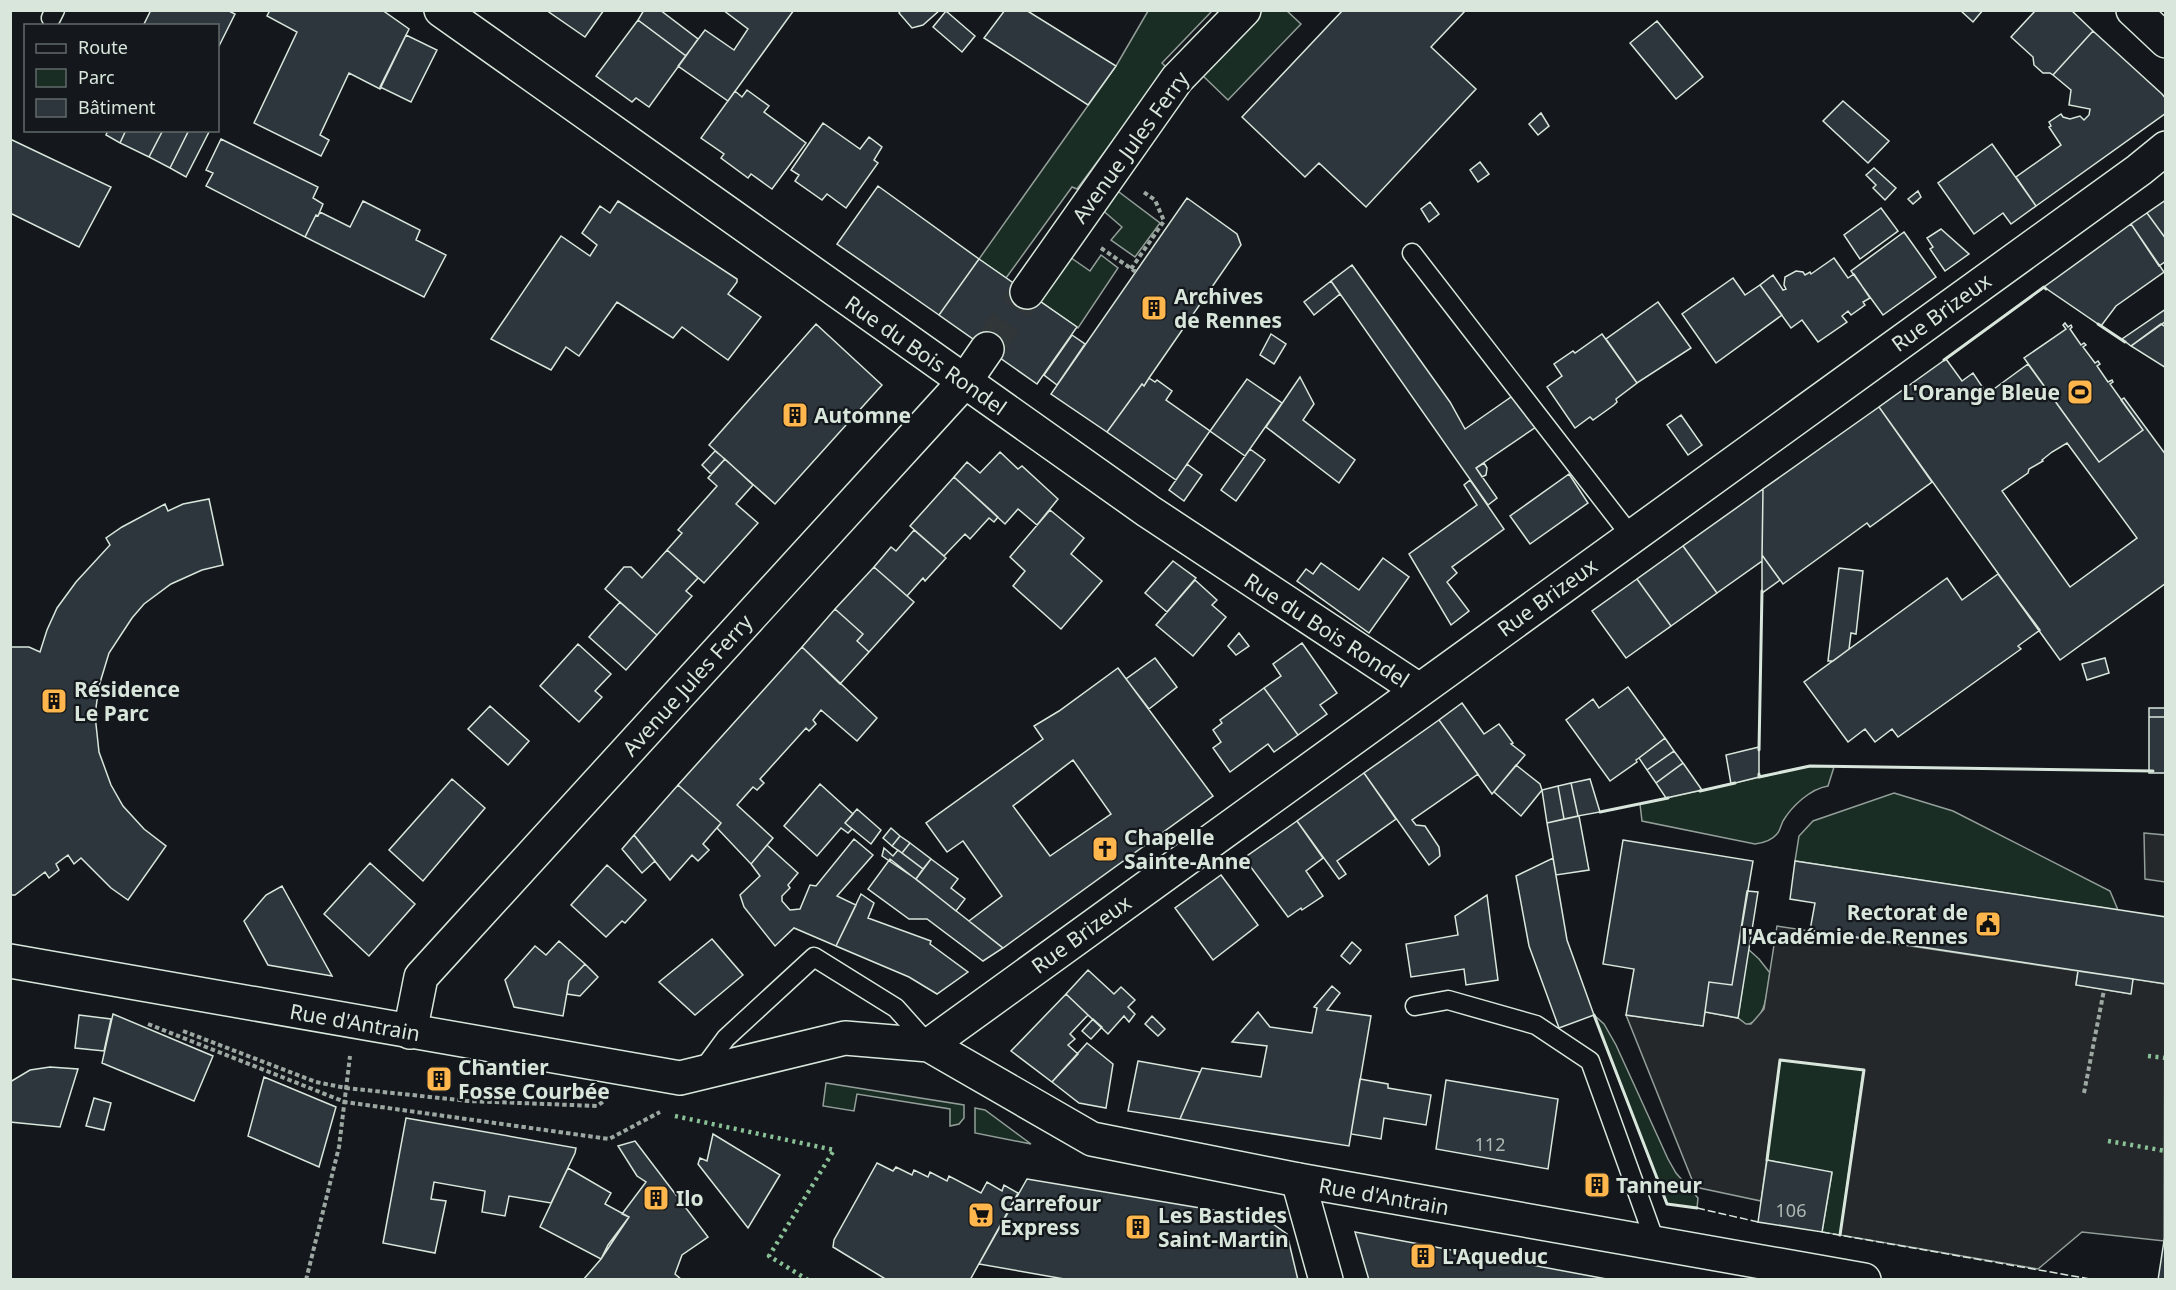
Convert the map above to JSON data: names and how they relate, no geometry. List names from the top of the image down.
{
  "streets": {
    "street": [
      "Avenue Jules Ferry",
      "Rue Brizeux",
      "Rue du Bois Rondel",
      "Rue d'Antrain"
    ]
  },
  "crossings": [
    ["Avenue Jules Ferry", "Rue du Bois Rondel"],
    ["Avenue Jules Ferry", "Rue d'Antrain"],
    ["Rue Brizeux", "Rue du Bois Rondel"],
    ["Rue Brizeux", "Rue d'Antrain"]
  ],
  "places": {
    "building": [
      "Archives de Rennes",
      "Automne",
      "Résidence Le Parc",
      "Chantier Fosse Courbée",
      "Tanneur",
      "Ilo",
      "Les Bastides Saint-Martin",
      "L'Aqueduc"
    ],
    "sports": ["L'Orange Bleue"],
    "church": ["Chapelle Sainte-Anne"],
    "public building": ["Rectorat de l'Académie de Rennes"],
    "supermarket": ["Carrefour Express"]
  },
  "house_numbers": ["112", "106"],
  "legend": ["Route", "Parc", "Bâtiment"]
}
